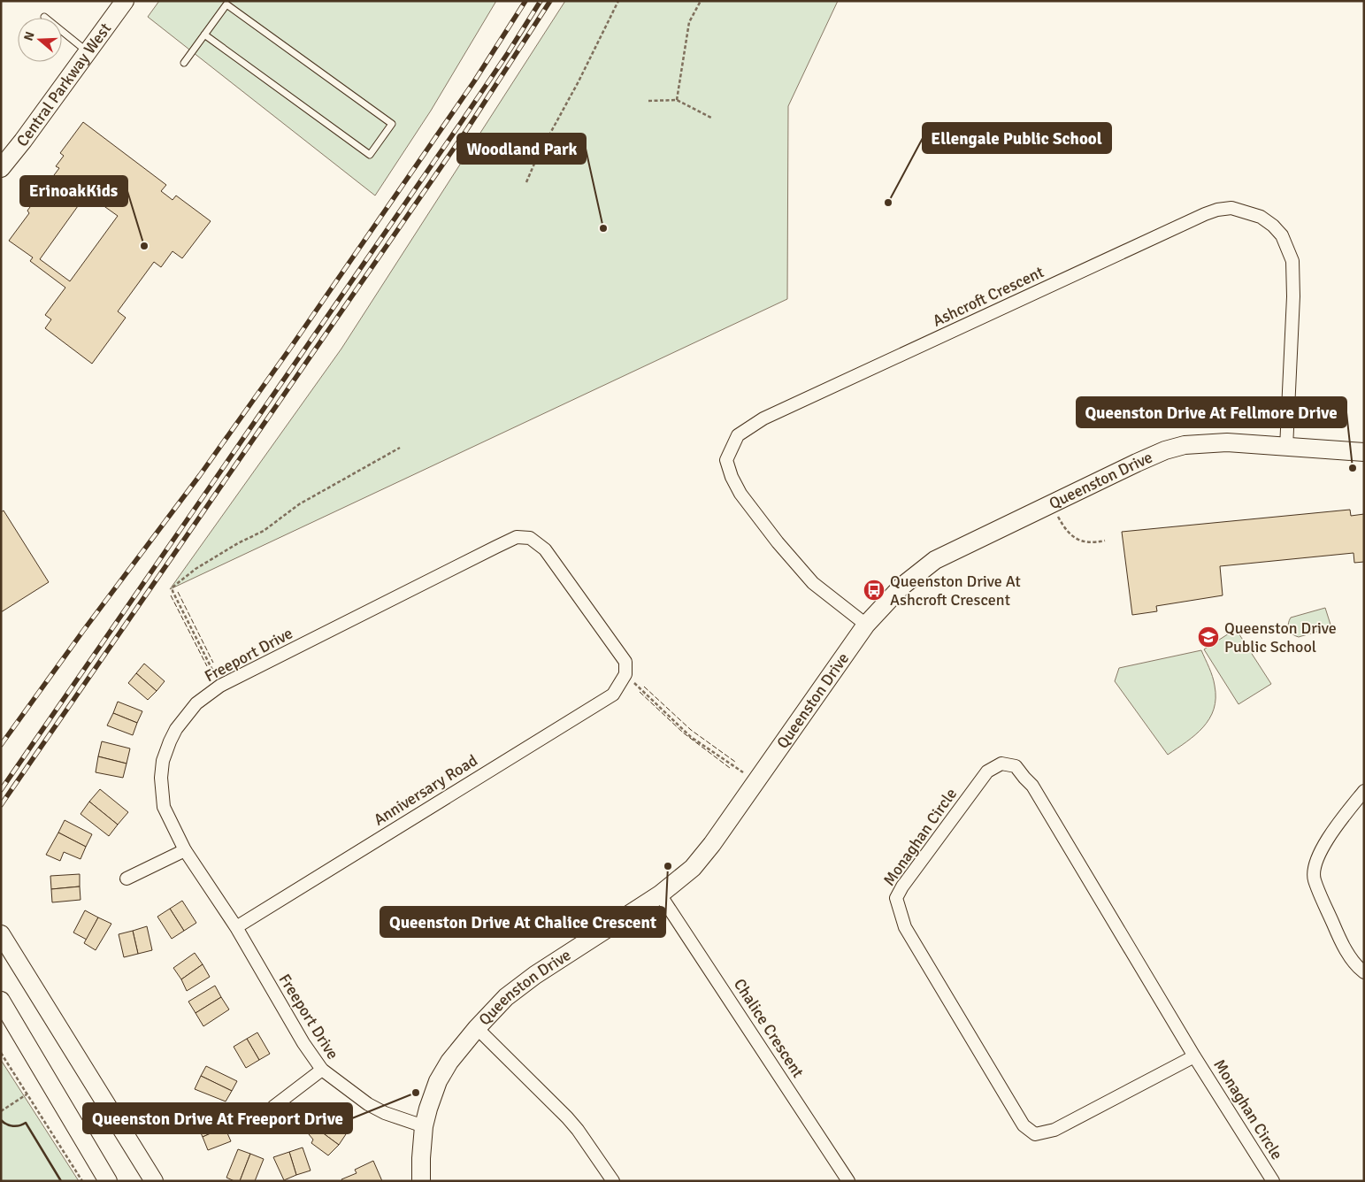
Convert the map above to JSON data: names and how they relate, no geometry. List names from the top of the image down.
{
  "streets": {
    "street": [
      "Central Parkway West",
      "Ashcroft Crescent",
      "Queenston Drive",
      "Freeport Drive",
      "Anniversary Road",
      "Monaghan Circle",
      "Chalice Crescent"
    ]
  },
  "crossings": [
    ["Ashcroft Crescent", "Queenston Drive"],
    ["Queenston Drive", "Freeport Drive"],
    ["Queenston Drive", "Chalice Crescent"],
    ["Freeport Drive", "Anniversary Road"]
  ],
  "places": {
    "other": [
      "Ellengale Public School",
      "Woodland Park",
      "ErinoakKids",
      "Queenston Drive At Fellmore Drive",
      "Queenston Drive At Chalice Crescent",
      "Queenston Drive At Freeport Drive"
    ],
    "bus stop": ["Queenston Drive At Ashcroft Crescent"],
    "school or university": ["Queenston Drive Public School"]
  },
  "north": "left"
}
